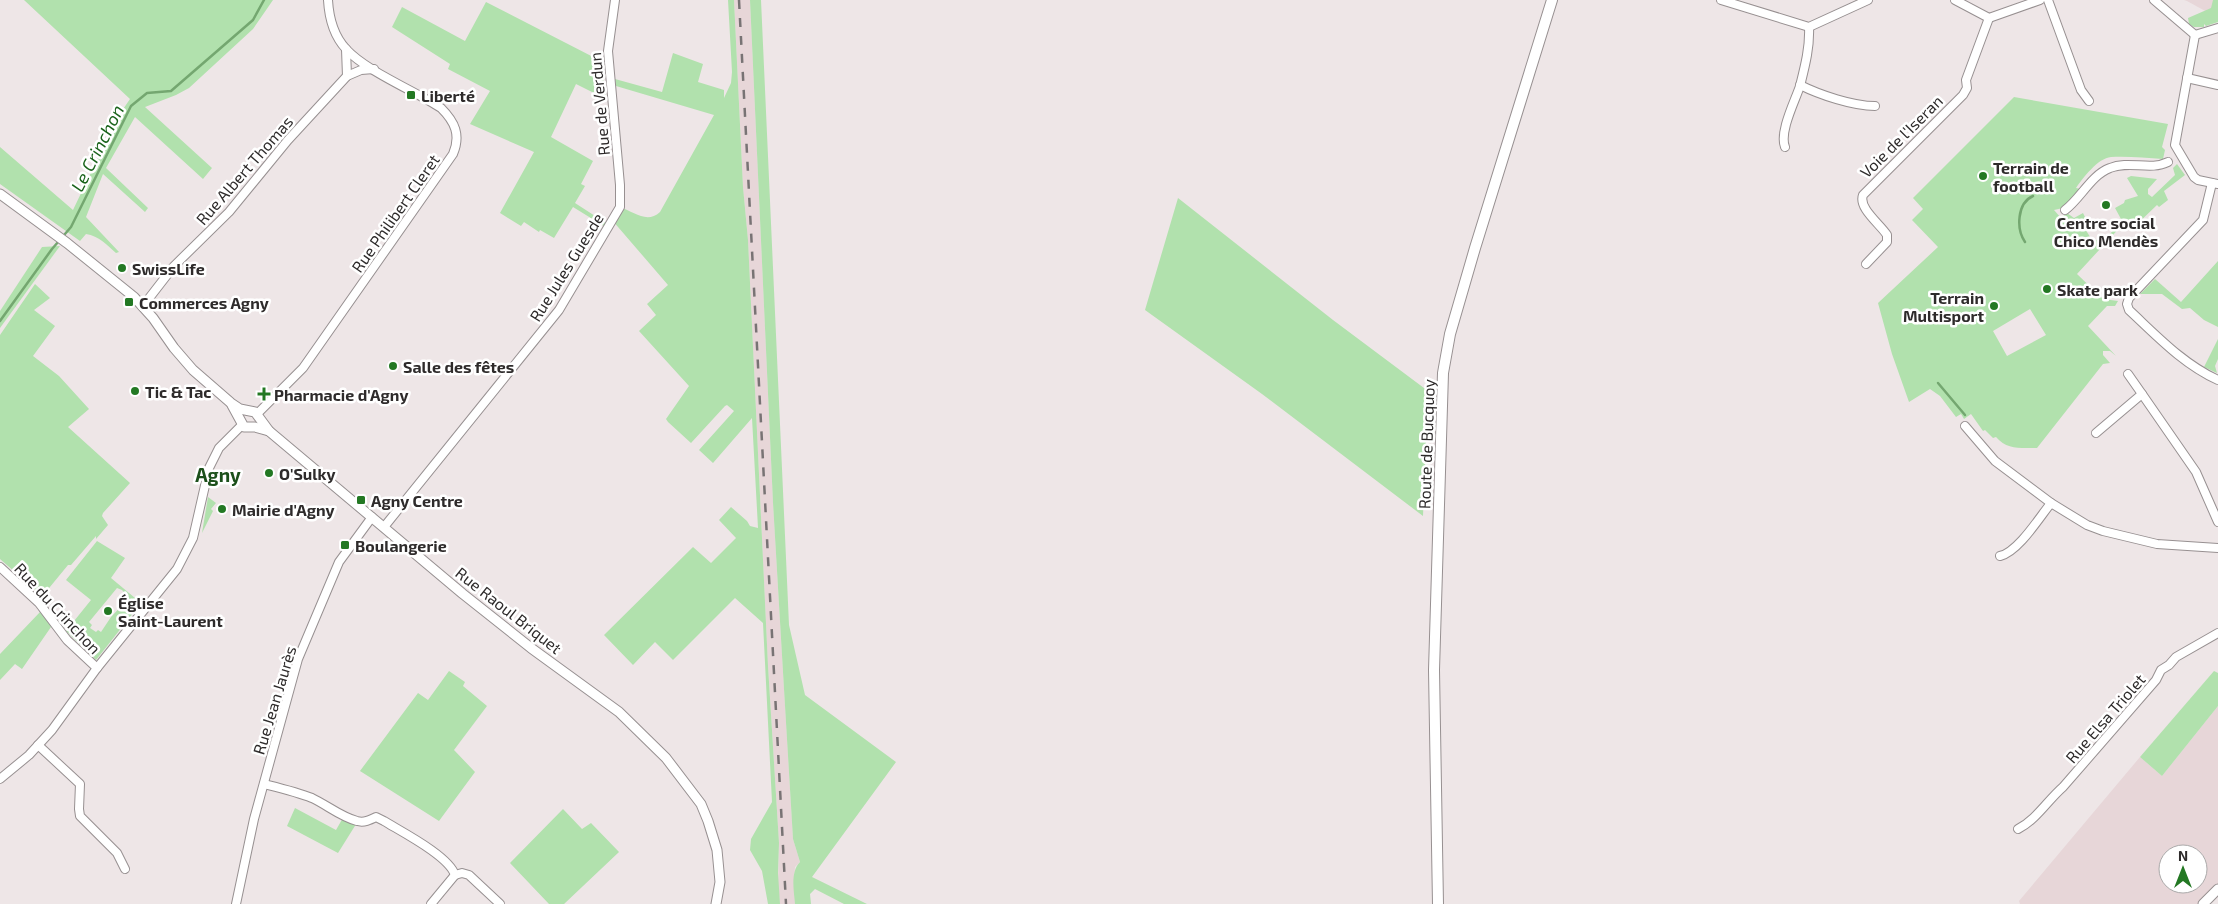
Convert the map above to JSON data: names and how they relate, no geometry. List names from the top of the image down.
{
  "streets": {
    "main road": ["Route de Bucquoy"],
    "street": [
      "Rue de Verdun",
      "Voie de l'Iseran",
      "Rue Albert Thomas",
      "Rue Philibert Cleret",
      "Rue Jules Guesde",
      "Rue du Crinchon",
      "Rue Raoul Briquet",
      "Rue Jean Jaurès",
      "Rue Elsa Triolet"
    ]
  },
  "crossings": [
    ["Rue de Verdun", "Rue Jules Guesde"],
    ["Rue Philibert Cleret", "Rue Raoul Briquet"],
    ["Rue Jules Guesde", "Rue Raoul Briquet"],
    ["Rue Raoul Briquet", "Rue Jean Jaurès"]
  ],
  "districts": ["Agny"],
  "water": ["Le Crinchon"],
  "places": {
    "transit": [
      "Liberté",
      "Commerces Agny",
      "Agny Centre",
      "Boulangerie"
    ],
    "other": [
      "Terrain de football",
      "Centre social Chico Mendès",
      "SwissLife",
      "Skate park",
      "Terrain Multisport",
      "Salle des fêtes",
      "Tic & Tac",
      "O'Sulky",
      "Mairie d'Agny",
      "Église Saint-Laurent"
    ],
    "health": ["Pharmacie d'Agny"]
  },
  "north": "top"
}
